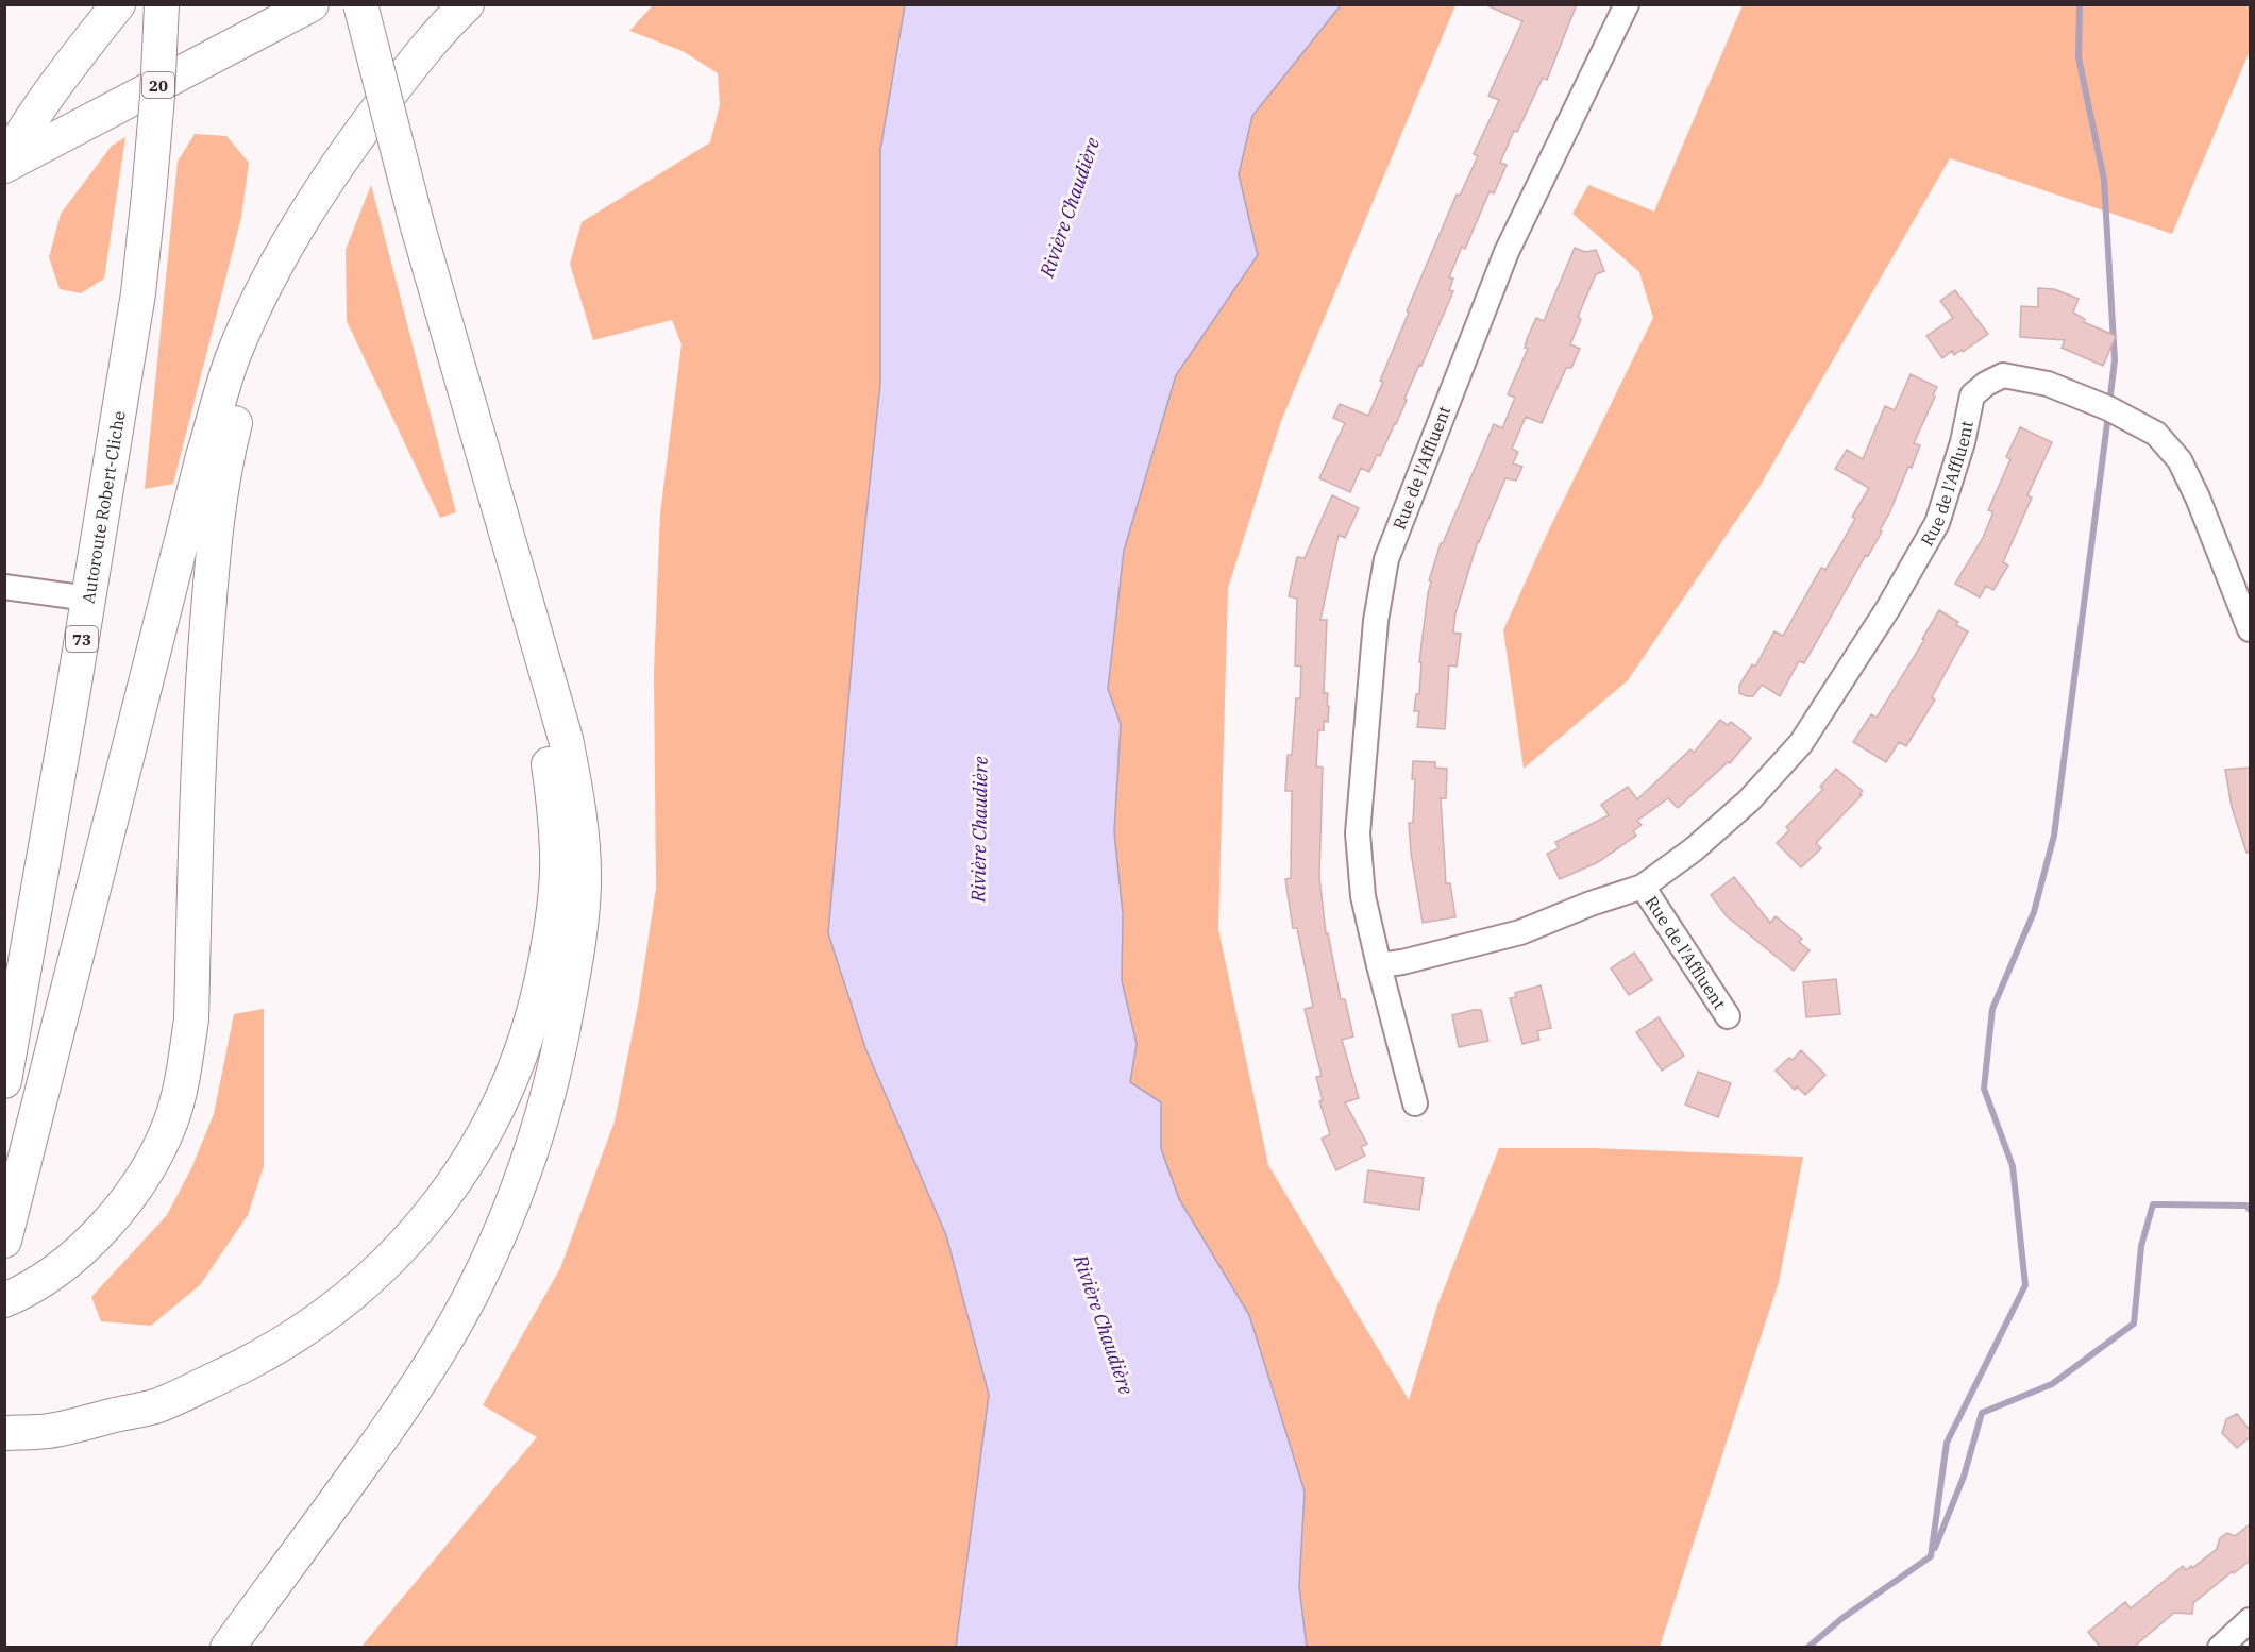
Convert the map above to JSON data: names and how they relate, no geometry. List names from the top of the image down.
{
  "streets": {
    "highway": ["20", "Autoroute Robert-Cliche", "73"],
    "street": ["Rue de l'Affluent"]
  },
  "water": ["Rivière Chaudière"]
}
